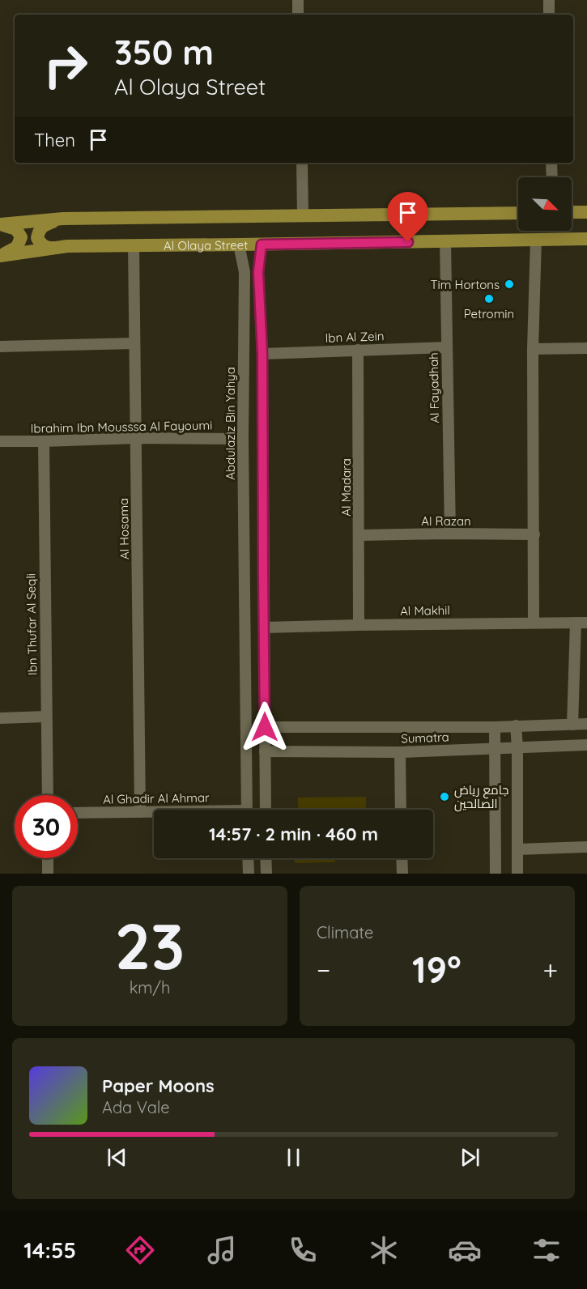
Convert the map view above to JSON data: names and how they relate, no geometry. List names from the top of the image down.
{
  "streets": {
    "main road": ["Al Olaya Street"],
    "street": [
      "Ibn Al Zein",
      "Al Fayadhah",
      "Abdulaziz Bin Yahya",
      "Ibrahim Ibn Mousssa Al Fayoumi",
      "Al Madara",
      "Al Razan",
      "Al Hosama",
      "Al Makhil",
      "Ibn Thufar Al Seqli",
      "Sumatra",
      "Al Ghadir Al Ahmar"
    ]
  },
  "crossings": [
    ["Al Olaya Street", "Al Fayadhah"],
    ["Al Olaya Street", "Abdulaziz Bin Yahya"],
    ["Al Olaya Street", "Al Hosama"],
    ["Ibn Al Zein", "Al Fayadhah"],
    ["Ibn Al Zein", "Al Madara"],
    ["Al Fayadhah", "Al Razan"],
    ["Abdulaziz Bin Yahya", "Ibrahim Ibn Mousssa Al Fayoumi"],
    ["Ibrahim Ibn Mousssa Al Fayoumi", "Al Hosama"],
    ["Ibrahim Ibn Mousssa Al Fayoumi", "Ibn Thufar Al Seqli"],
    ["Al Madara", "Al Razan"],
    ["Al Madara", "Al Makhil"],
    ["Al Hosama", "Al Ghadir Al Ahmar"]
  ],
  "places": ["Tim Hortons", "Petromin", "جامع رياض الصالحين"],
  "north": "bottom right",
  "page": {
    "turn": ["350 m", "Al Olaya Street"],
    "then": "Then",
    "limit": "30",
    "trip": "14:57 · 2 min · 460 m",
    "tile": [
      ["23", "km/h"],
      "Climate"
    ],
    "heat": ["−", "19°", "+"],
    "song": ["Paper Moons", "Ada Vale"],
    "tabs": "14:55"
  }
}
